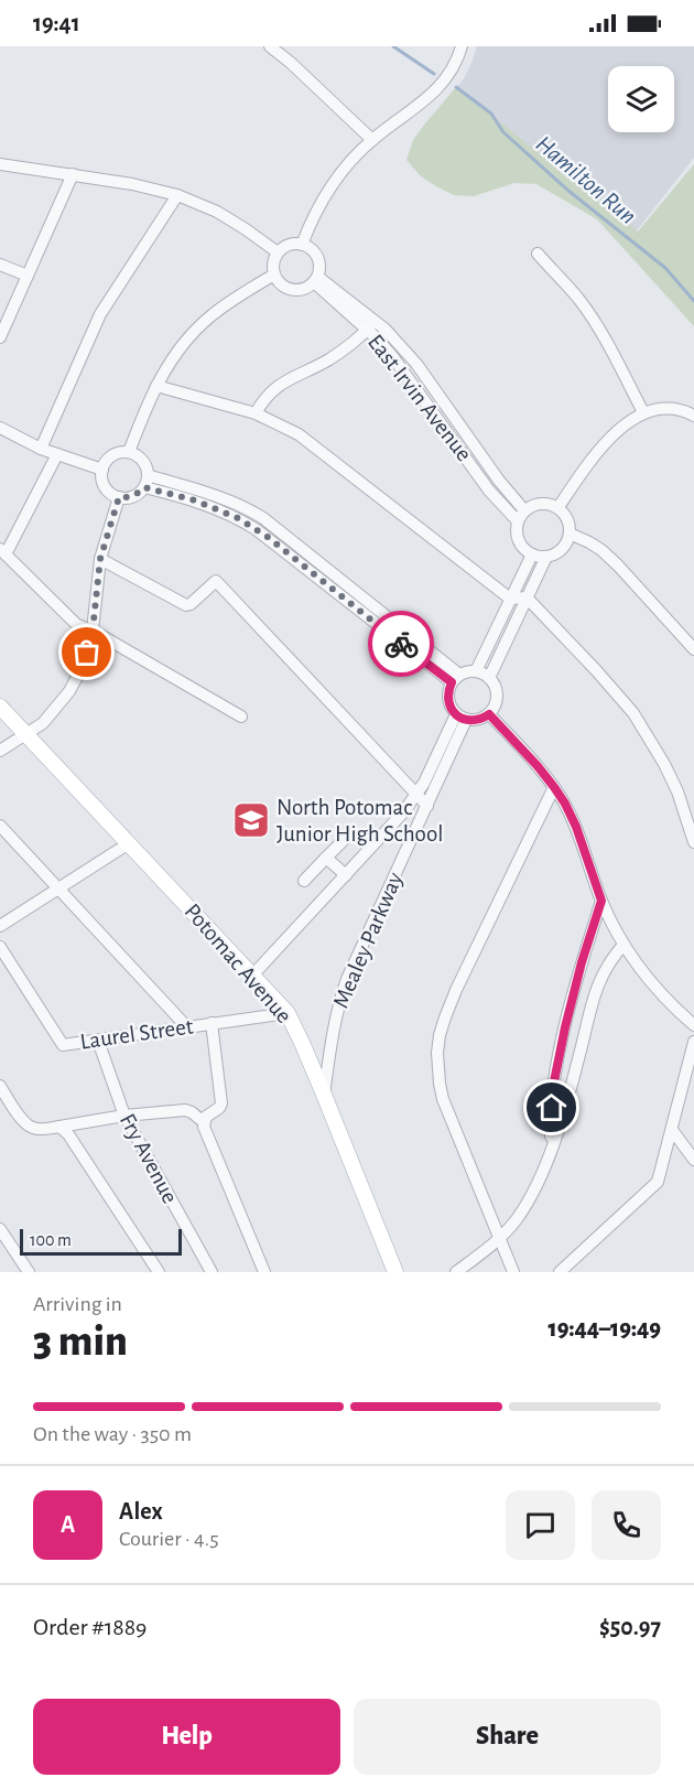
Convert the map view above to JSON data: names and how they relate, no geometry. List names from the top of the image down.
{
  "streets": {
    "main road": ["Potomac Avenue"],
    "street": [
      "East Irvin Avenue",
      "Mealey Parkway",
      "Laurel Street",
      "Fry Avenue"
    ]
  },
  "crossings": [
    ["Mealey Parkway", "Potomac Avenue"],
    ["Potomac Avenue", "Laurel Street"],
    ["Laurel Street", "Fry Avenue"]
  ],
  "water": ["Hamilton Run"],
  "places": {
    "school or university": ["North Potomac Junior High School"]
  },
  "scale_bar": "100 m",
  "page": {
    "status": "19:41",
    "scale": "100 m",
    "heading": ["3 min", "Arriving in", "19:44–19:49"],
    "panel": [
      "Alex",
      "Courier · 4.5",
      "Order #1889",
      "$50.97"
    ],
    "bar": "On the way · 350 m",
    "round": "A",
    "buttons": ["Help", "Share"]
  }
}
